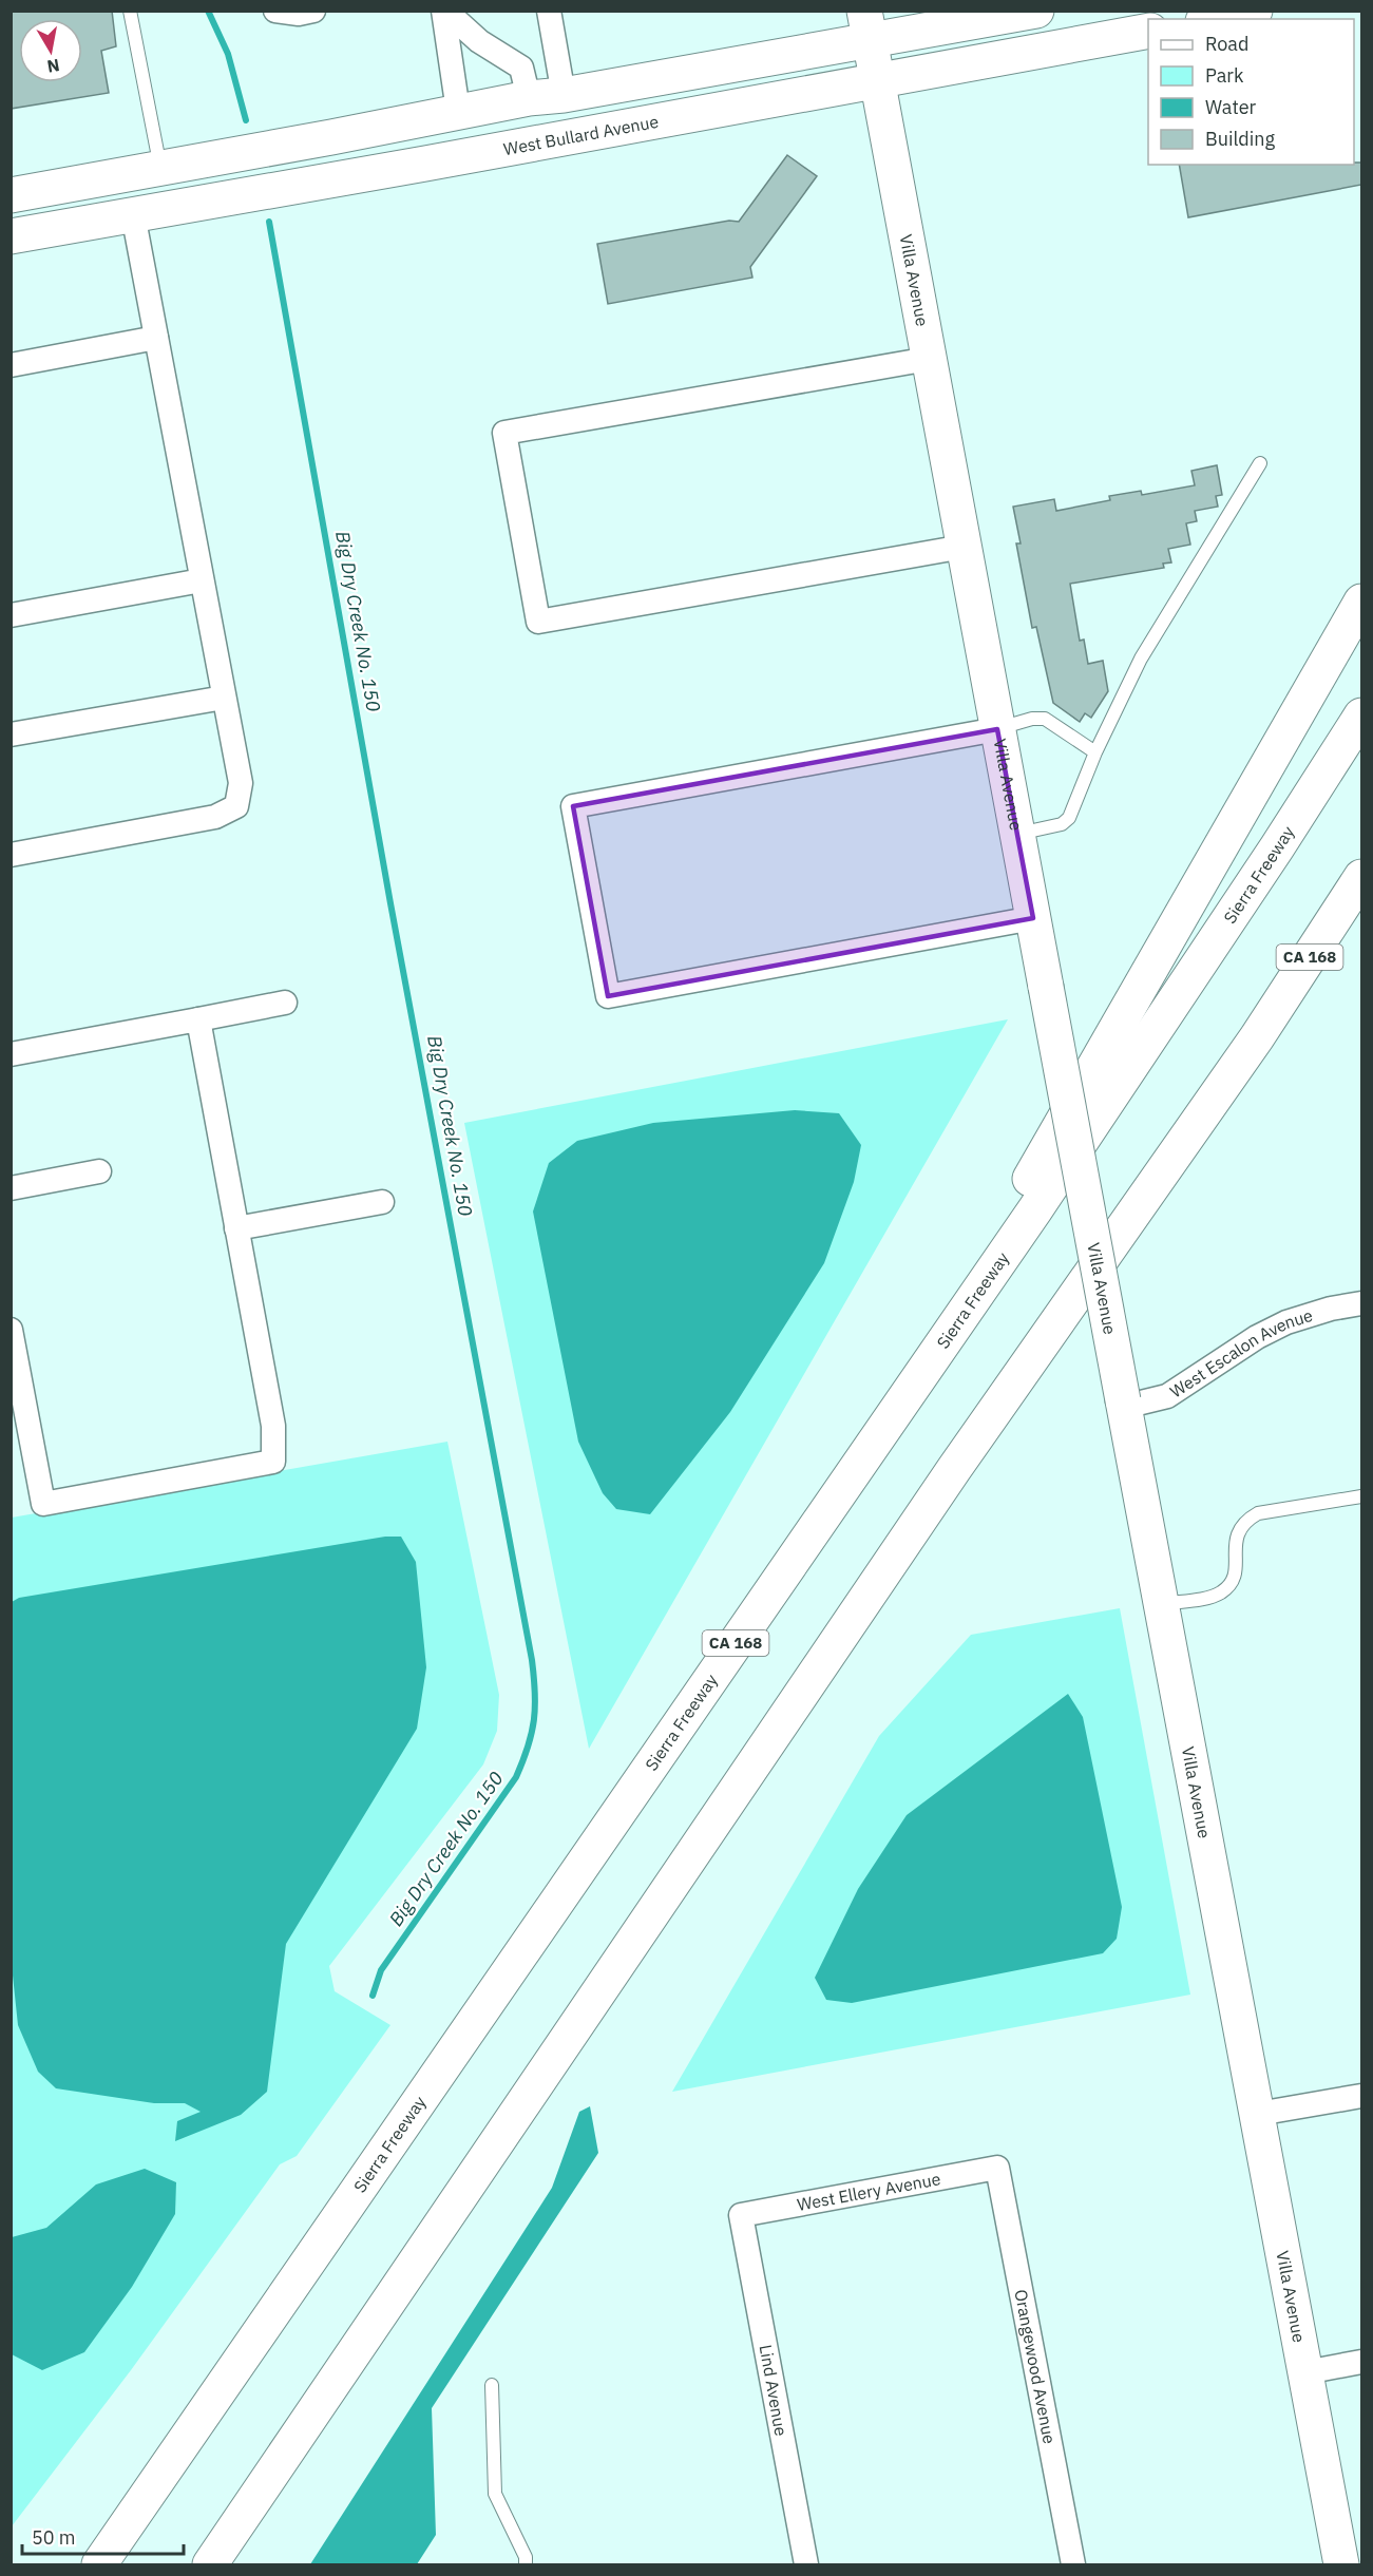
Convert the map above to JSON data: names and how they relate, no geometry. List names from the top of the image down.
{
  "streets": {
    "main road": [
      "West Bullard Avenue",
      "Villa Avenue",
      "Sierra Freeway",
      "CA 168"
    ],
    "street": [
      "West Escalon Avenue",
      "West Ellery Avenue",
      "Orangewood Avenue",
      "Lind Avenue"
    ]
  },
  "crossings": [
    ["West Bullard Avenue", "Villa Avenue"],
    ["Villa Avenue", "West Escalon Avenue"],
    ["West Ellery Avenue", "Orangewood Avenue"],
    ["West Ellery Avenue", "Lind Avenue"]
  ],
  "water": ["Big Dry Creek No. 150"],
  "legend": [
    "Road",
    "Park",
    "Water",
    "Building"
  ],
  "scale_bar": "50 m",
  "north": "bottom"
}
